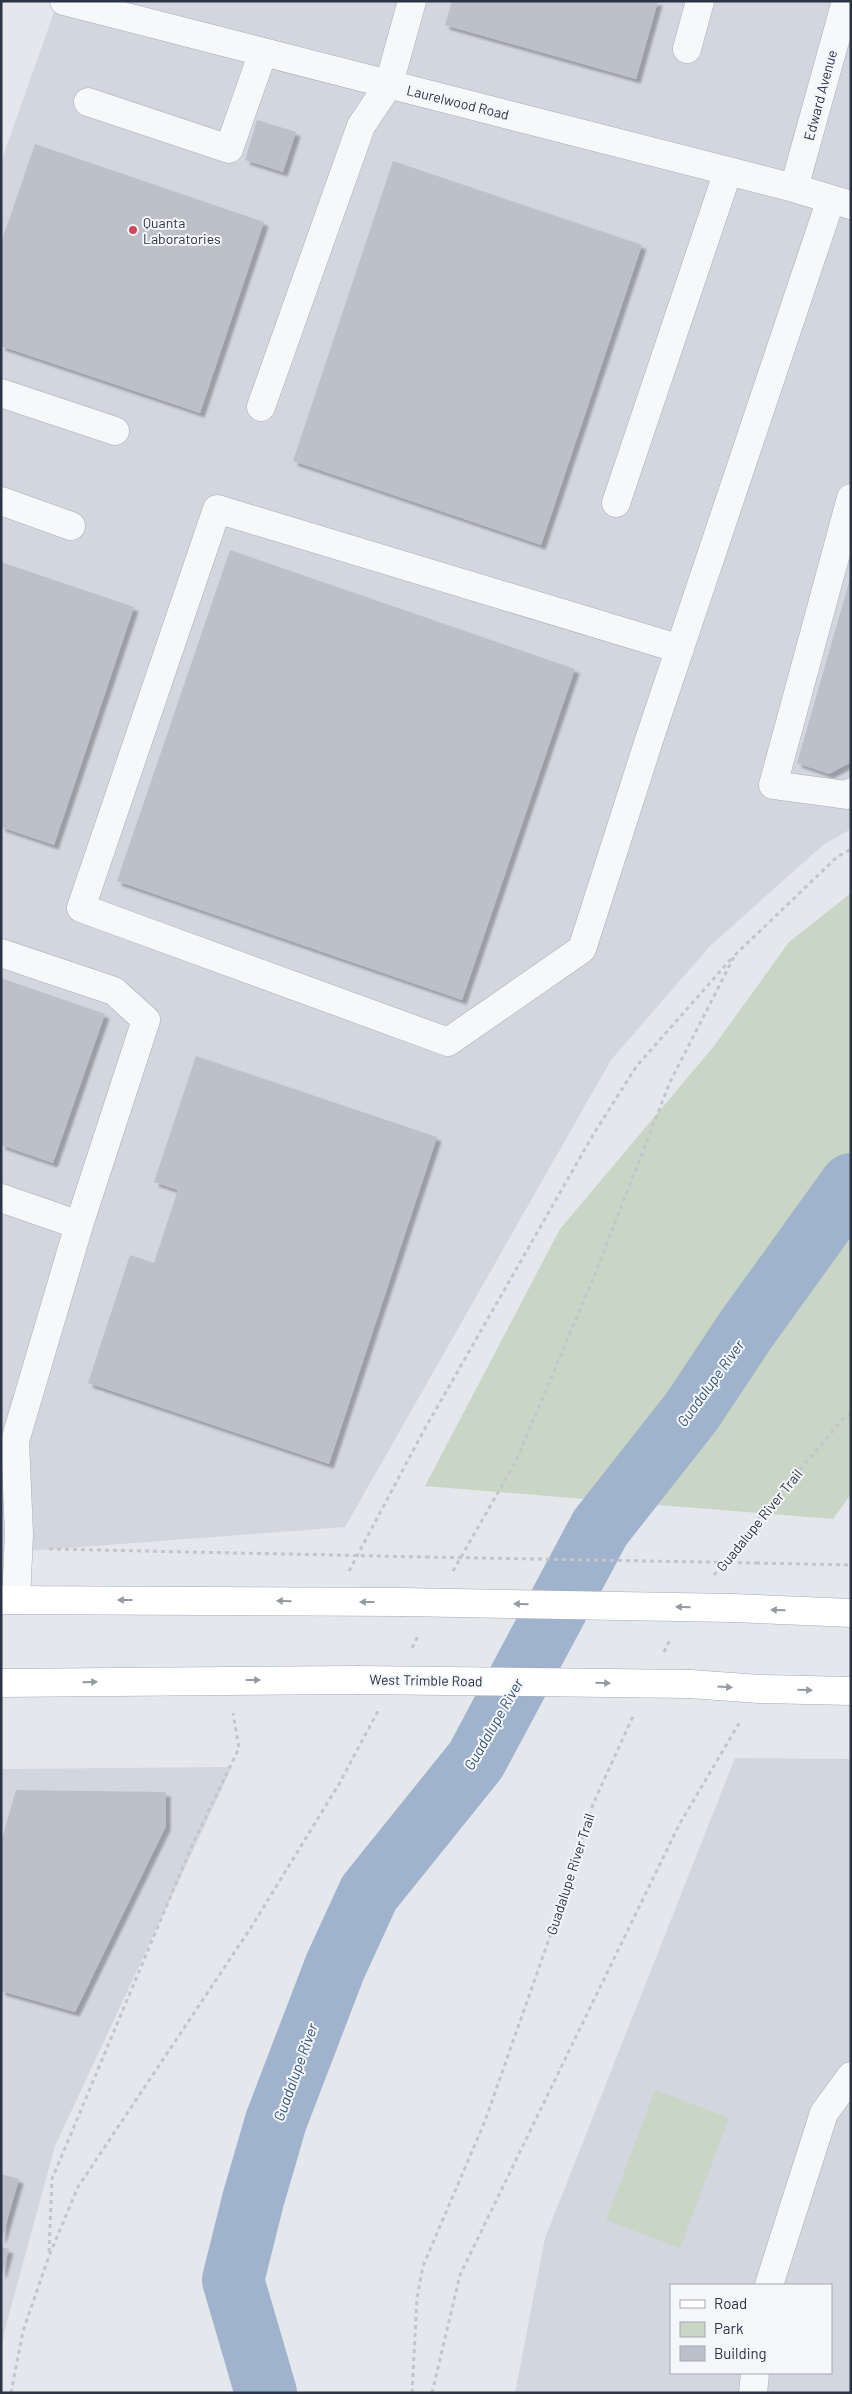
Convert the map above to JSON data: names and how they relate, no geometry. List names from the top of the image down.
{
  "streets": {
    "main road": ["West Trimble Road"],
    "street": ["Edward Avenue", "Laurelwood Road"],
    "path": ["Guadalupe River Trail"]
  },
  "crossings": [
    ["Edward Avenue", "Laurelwood Road"]
  ],
  "water": ["Guadalupe River"],
  "places": ["Quanta Laboratories"],
  "legend": ["Road", "Park", "Building"]
}
